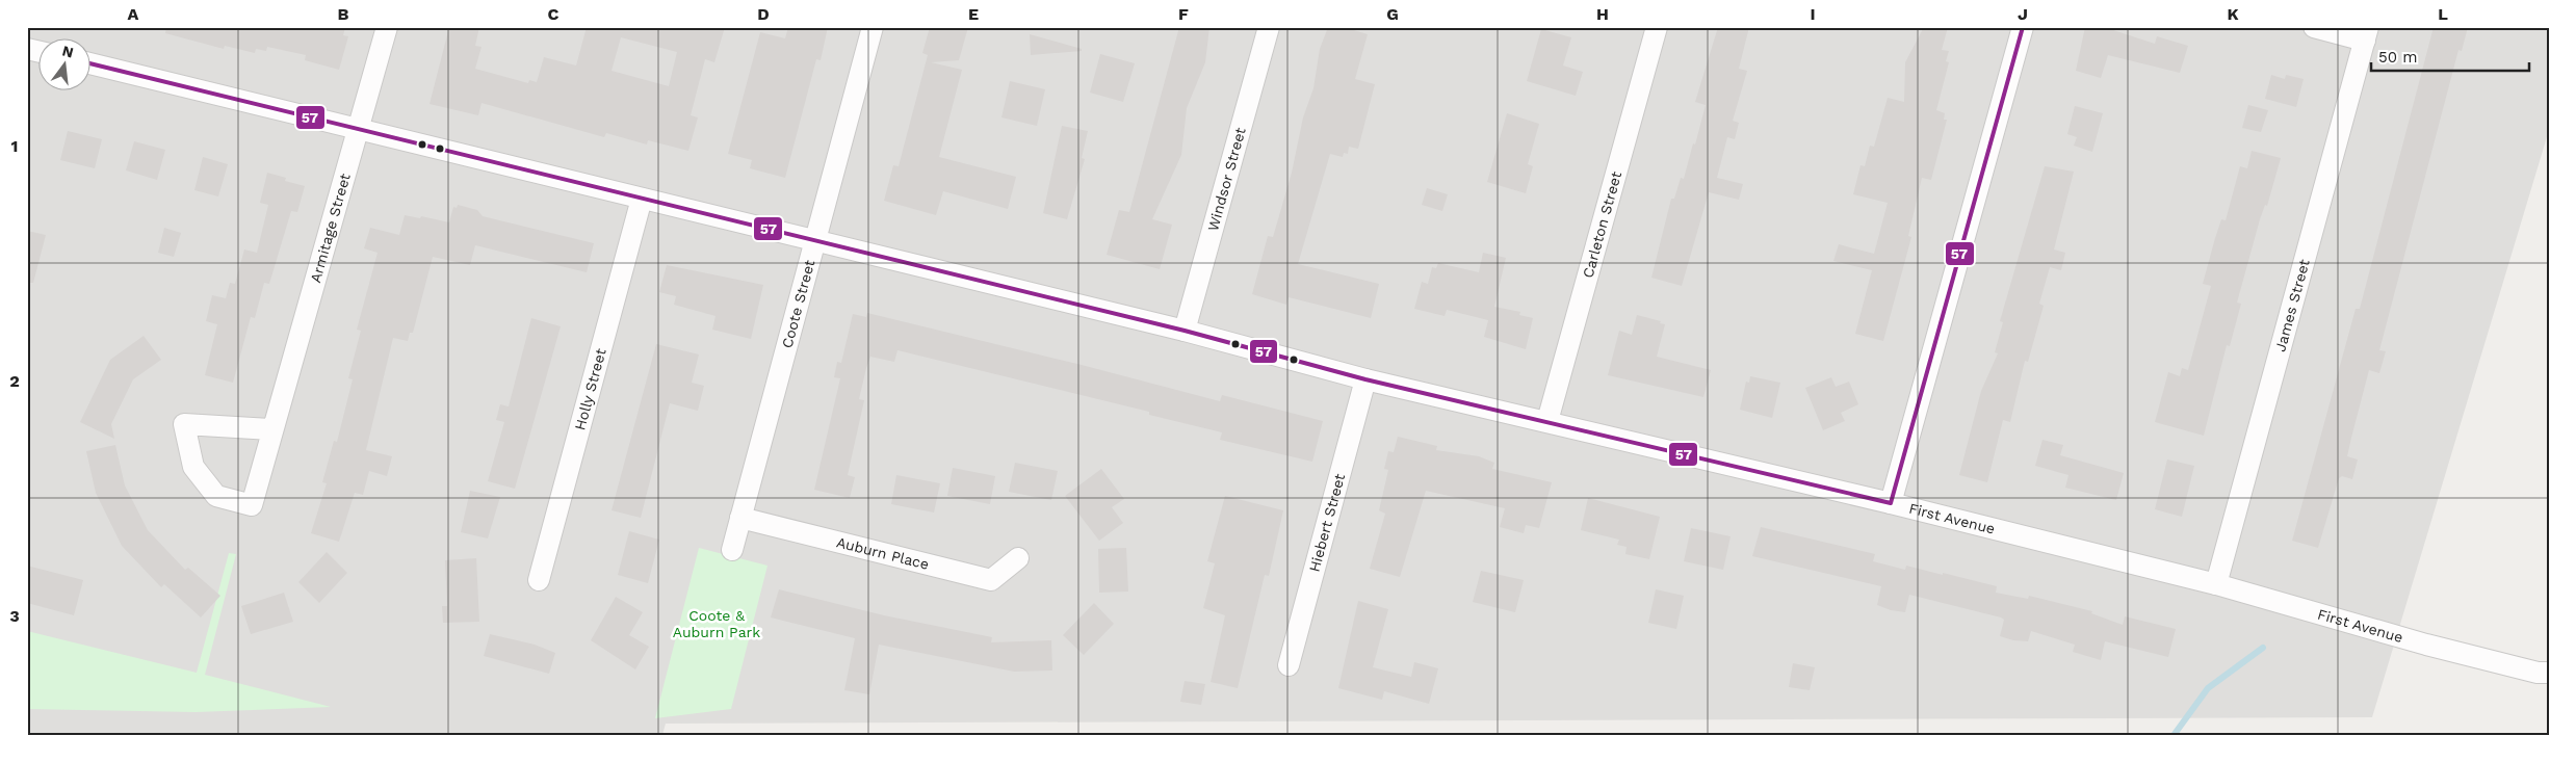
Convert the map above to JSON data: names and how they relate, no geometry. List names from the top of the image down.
{
  "streets": {
    "street": [
      "Windsor Street",
      "Carleton Street",
      "Armitage Street",
      "Coote Street",
      "James Street",
      "Holly Street",
      "First Avenue",
      "Hiebert Street",
      "Auburn Place"
    ]
  },
  "crossings": [
    ["Windsor Street", "First Avenue"],
    ["Carleton Street", "First Avenue"],
    ["Armitage Street", "First Avenue"],
    ["Coote Street", "First Avenue"],
    ["Coote Street", "Auburn Place"],
    ["James Street", "First Avenue"],
    ["Holly Street", "First Avenue"],
    ["First Avenue", "Hiebert Street"]
  ],
  "parks": ["Coote & Auburn Park"],
  "lines": ["transit line 57"],
  "scale_bar": "50 m",
  "north": "top",
  "grid": {
    "columns": [
      "A",
      "B",
      "C",
      "D",
      "E",
      "F",
      "G",
      "H",
      "I",
      "J",
      "K",
      "L"
    ],
    "rows": ["1", "2", "3"]
  }
}
